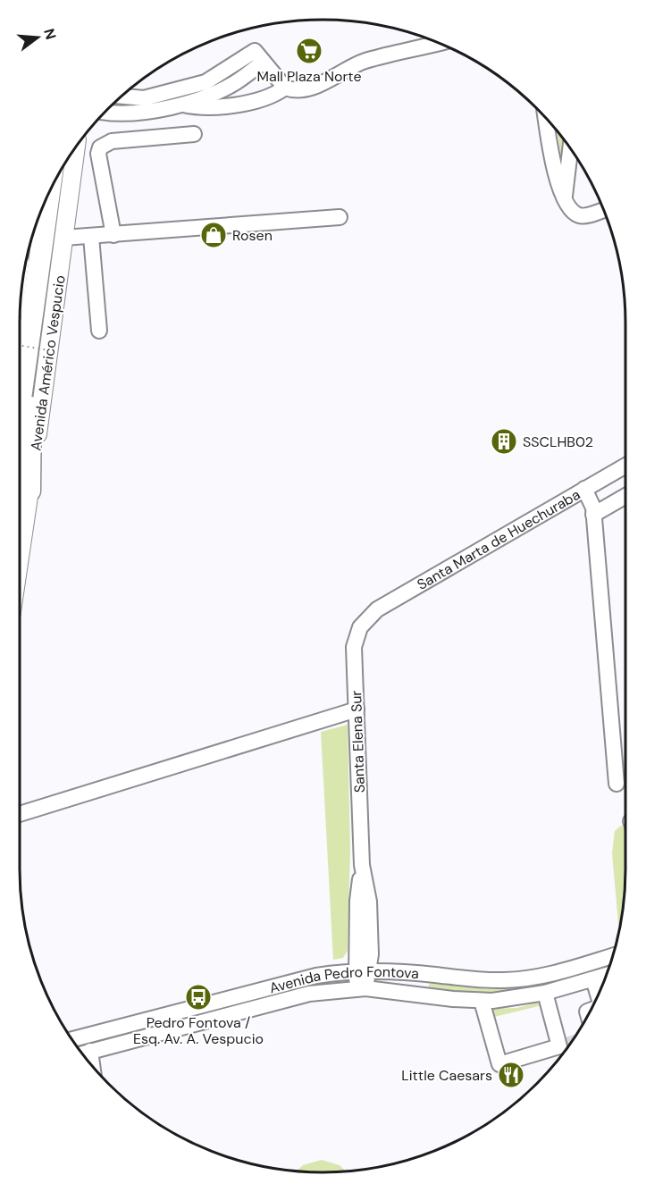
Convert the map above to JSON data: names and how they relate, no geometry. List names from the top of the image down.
{
  "streets": {
    "main road": ["Avenida Américo Vespucio"],
    "street": ["Santa Marta de Huechuraba", "Santa Elena Sur", "Avenida Pedro Fontova"]
  },
  "crossings": [
    ["Santa Marta de Huechuraba", "Santa Elena Sur"],
    ["Santa Elena Sur", "Avenida Pedro Fontova"]
  ],
  "places": {
    "supermarket": ["Mall Plaza Norte"],
    "shop": ["Rosen"],
    "building": ["SSCLHB02"],
    "bus stop": ["Pedro Fontova / Esq. Av. A. Vespucio"],
    "restaurant": ["Little Caesars"]
  },
  "north": "right"
}
